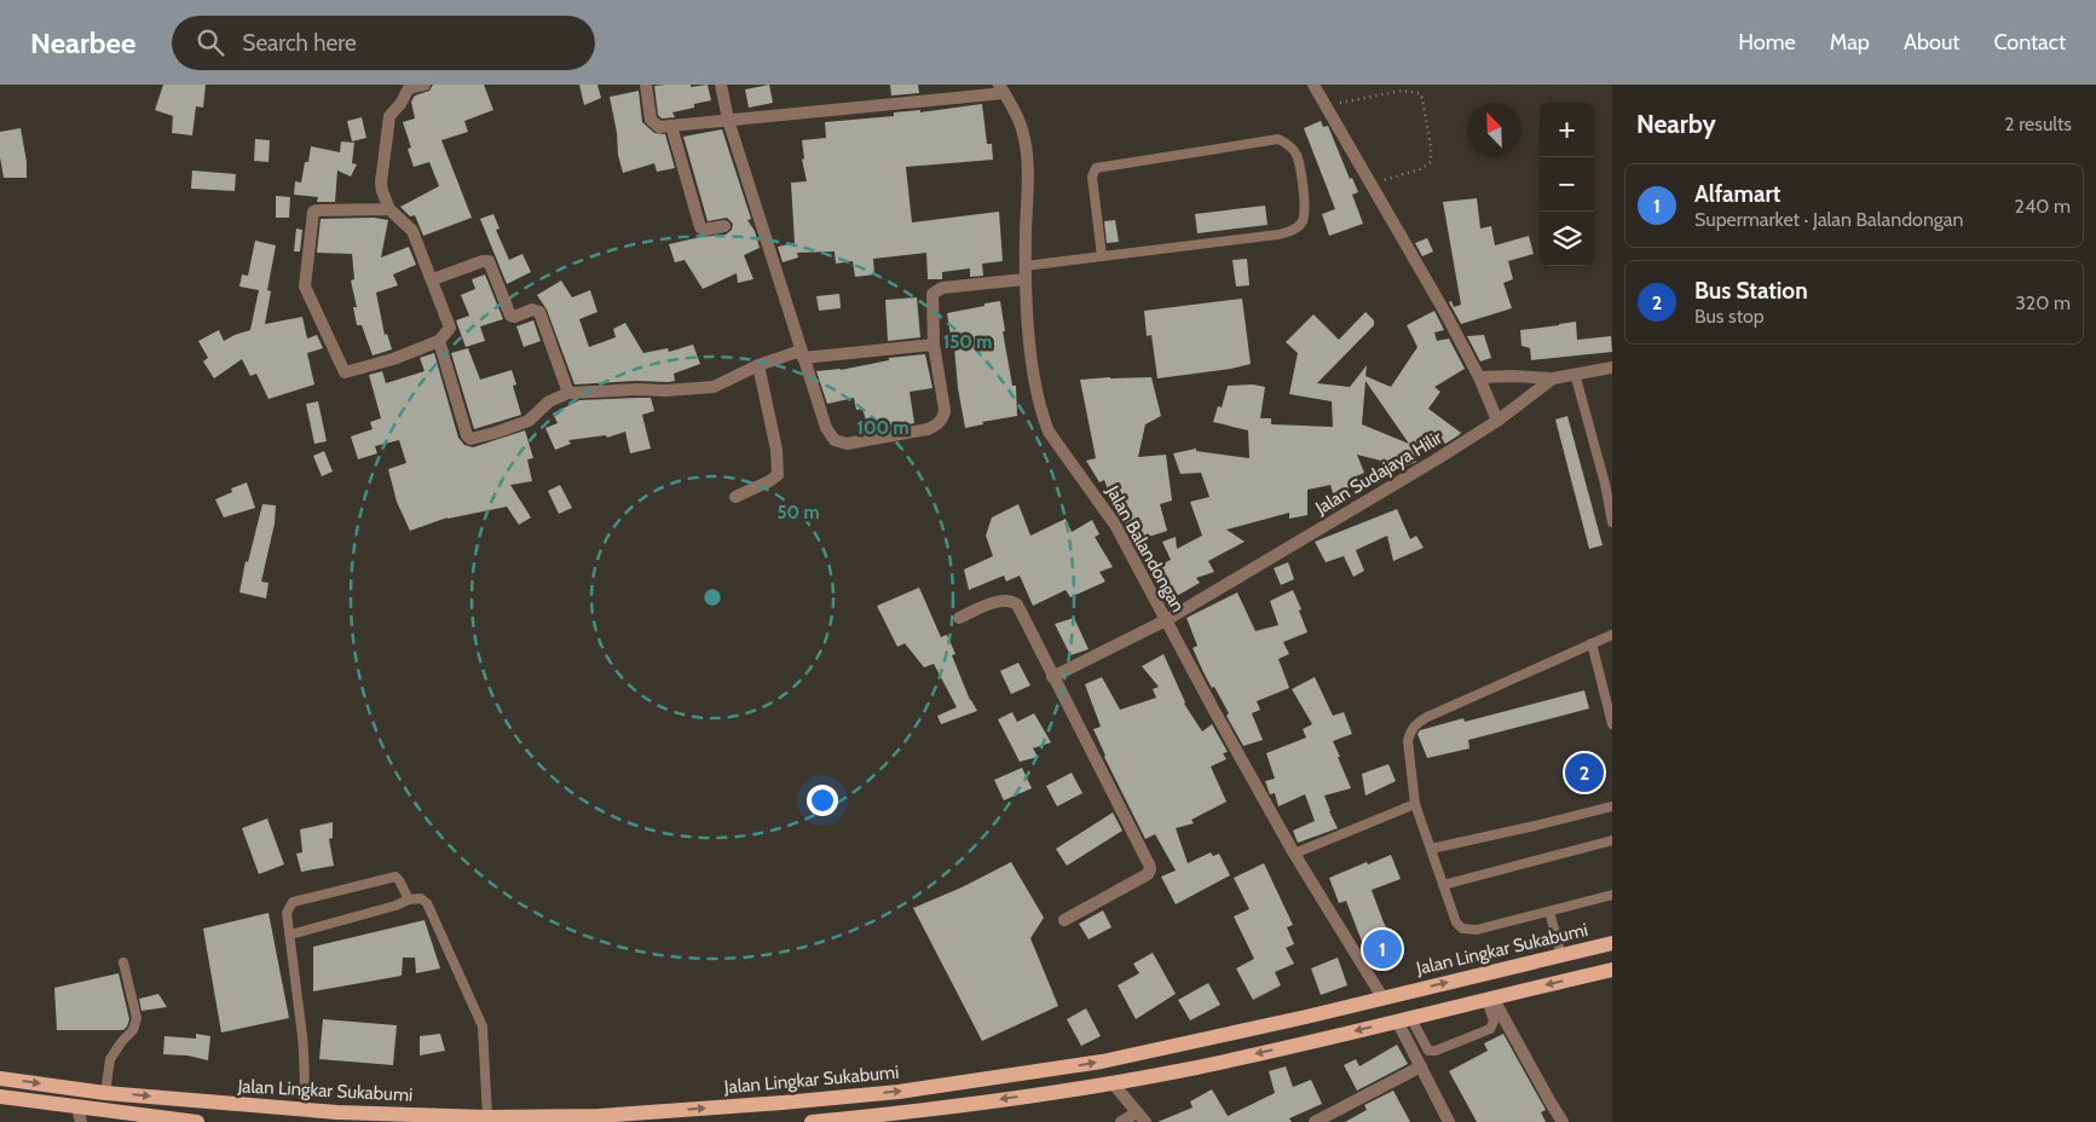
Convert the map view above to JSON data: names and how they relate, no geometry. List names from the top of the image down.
{
  "streets": {
    "main road": ["Jalan Lingkar Sukabumi"],
    "street": ["Jalan Sudajaya Hilir", "Jalan Balandongan"]
  },
  "crossings": [
    ["Jalan Sudajaya Hilir", "Jalan Balandongan"],
    ["Jalan Balandongan", "Jalan Lingkar Sukabumi"]
  ],
  "north": "top left",
  "page": {
    "header": "Nearbee",
    "search": "Search here",
    "nav": [
      "Home",
      "Map",
      "About",
      "Contact"
    ],
    "heading": ["Nearby", "2 results"],
    "map_buttons": ["+", "−"],
    "list": [
      {
        "mark": "1",
        "name": "Alfamart",
        "note": "Supermarket · Jalan Balandongan",
        "value": "240 m"
      },
      {
        "mark": "2",
        "name": "Bus Station",
        "note": "Bus stop",
        "value": "320 m"
      }
    ],
    "pins": ["2", "1"]
  },
  "rings": ["150 m", "100 m", "50 m"]
}
